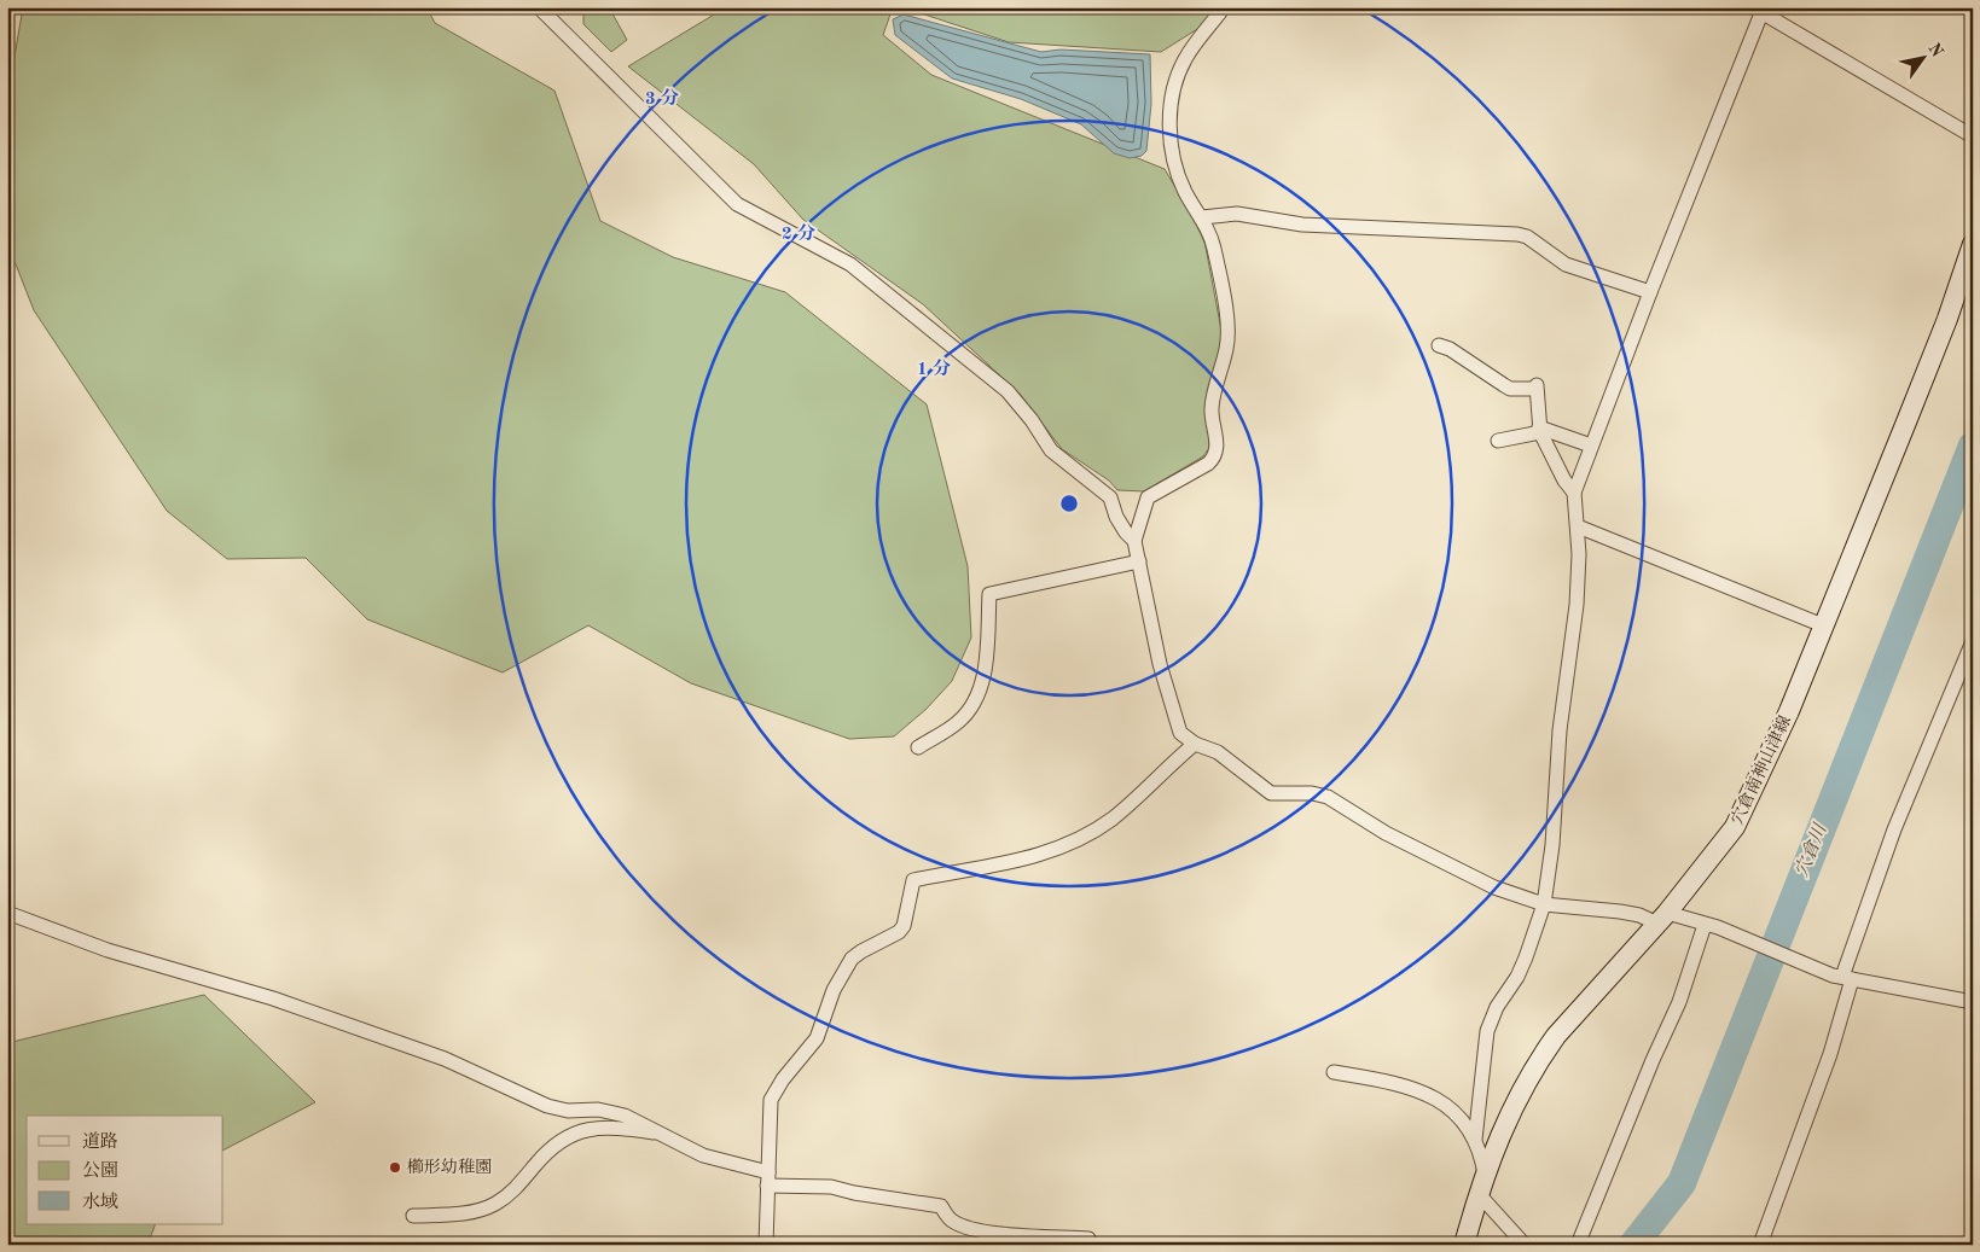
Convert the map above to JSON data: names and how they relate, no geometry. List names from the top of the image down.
{
  "streets": {
    "main road": ["穴倉南神山津線"]
  },
  "water": ["穴倉川"],
  "places": ["櫛形幼稚園"],
  "legend": ["道路", "公園", "水域"],
  "north": "top right",
  "rings": ["3 分", "2 分", "1 分"]
}
